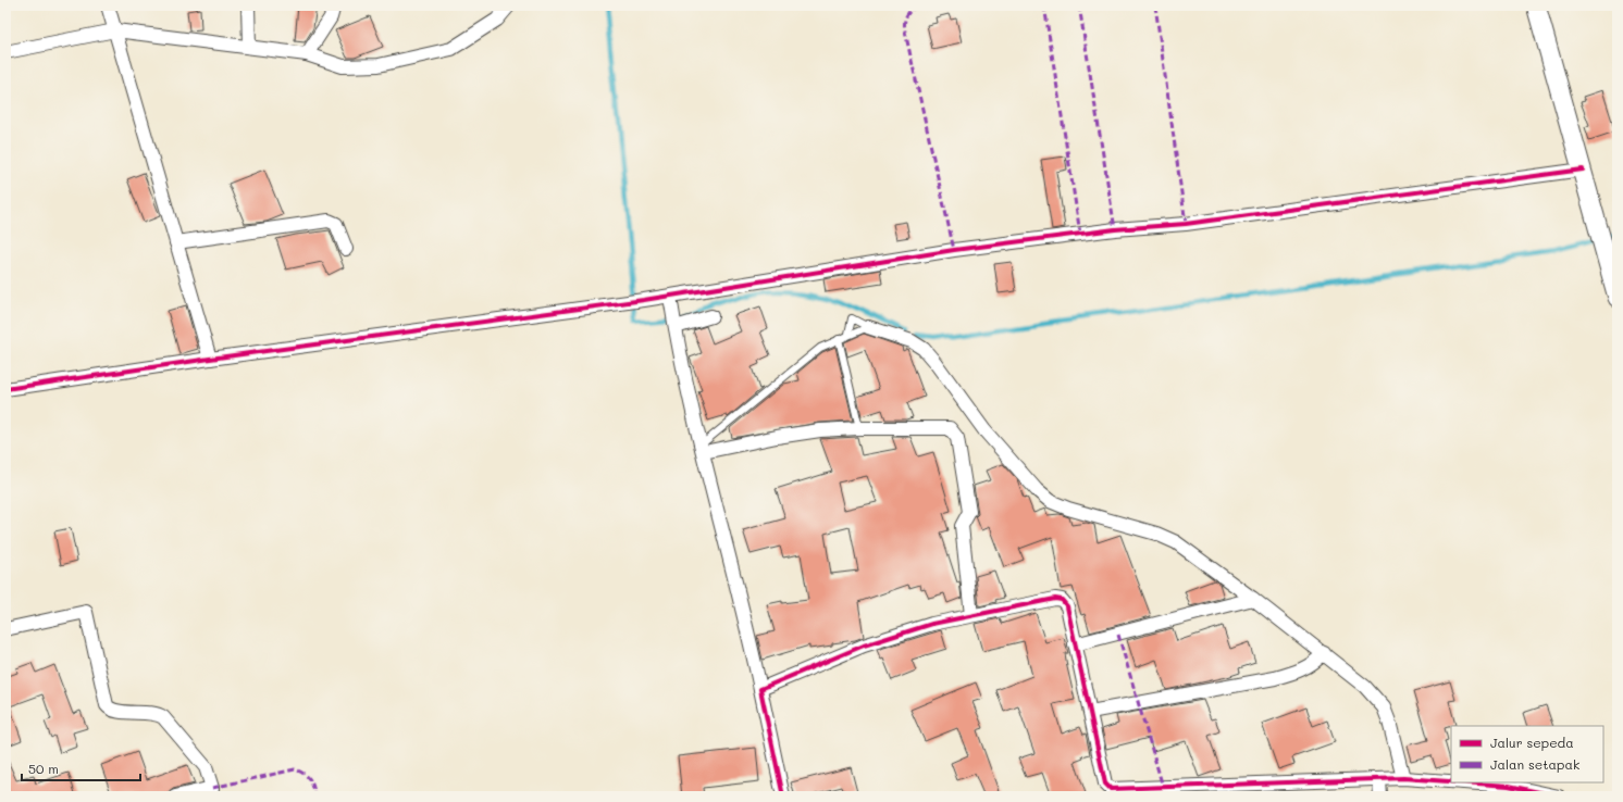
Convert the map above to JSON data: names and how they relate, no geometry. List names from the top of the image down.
{
  "legend": ["Jalur sepeda", "Jalan setapak"],
  "scale_bar": "50 m"
}
